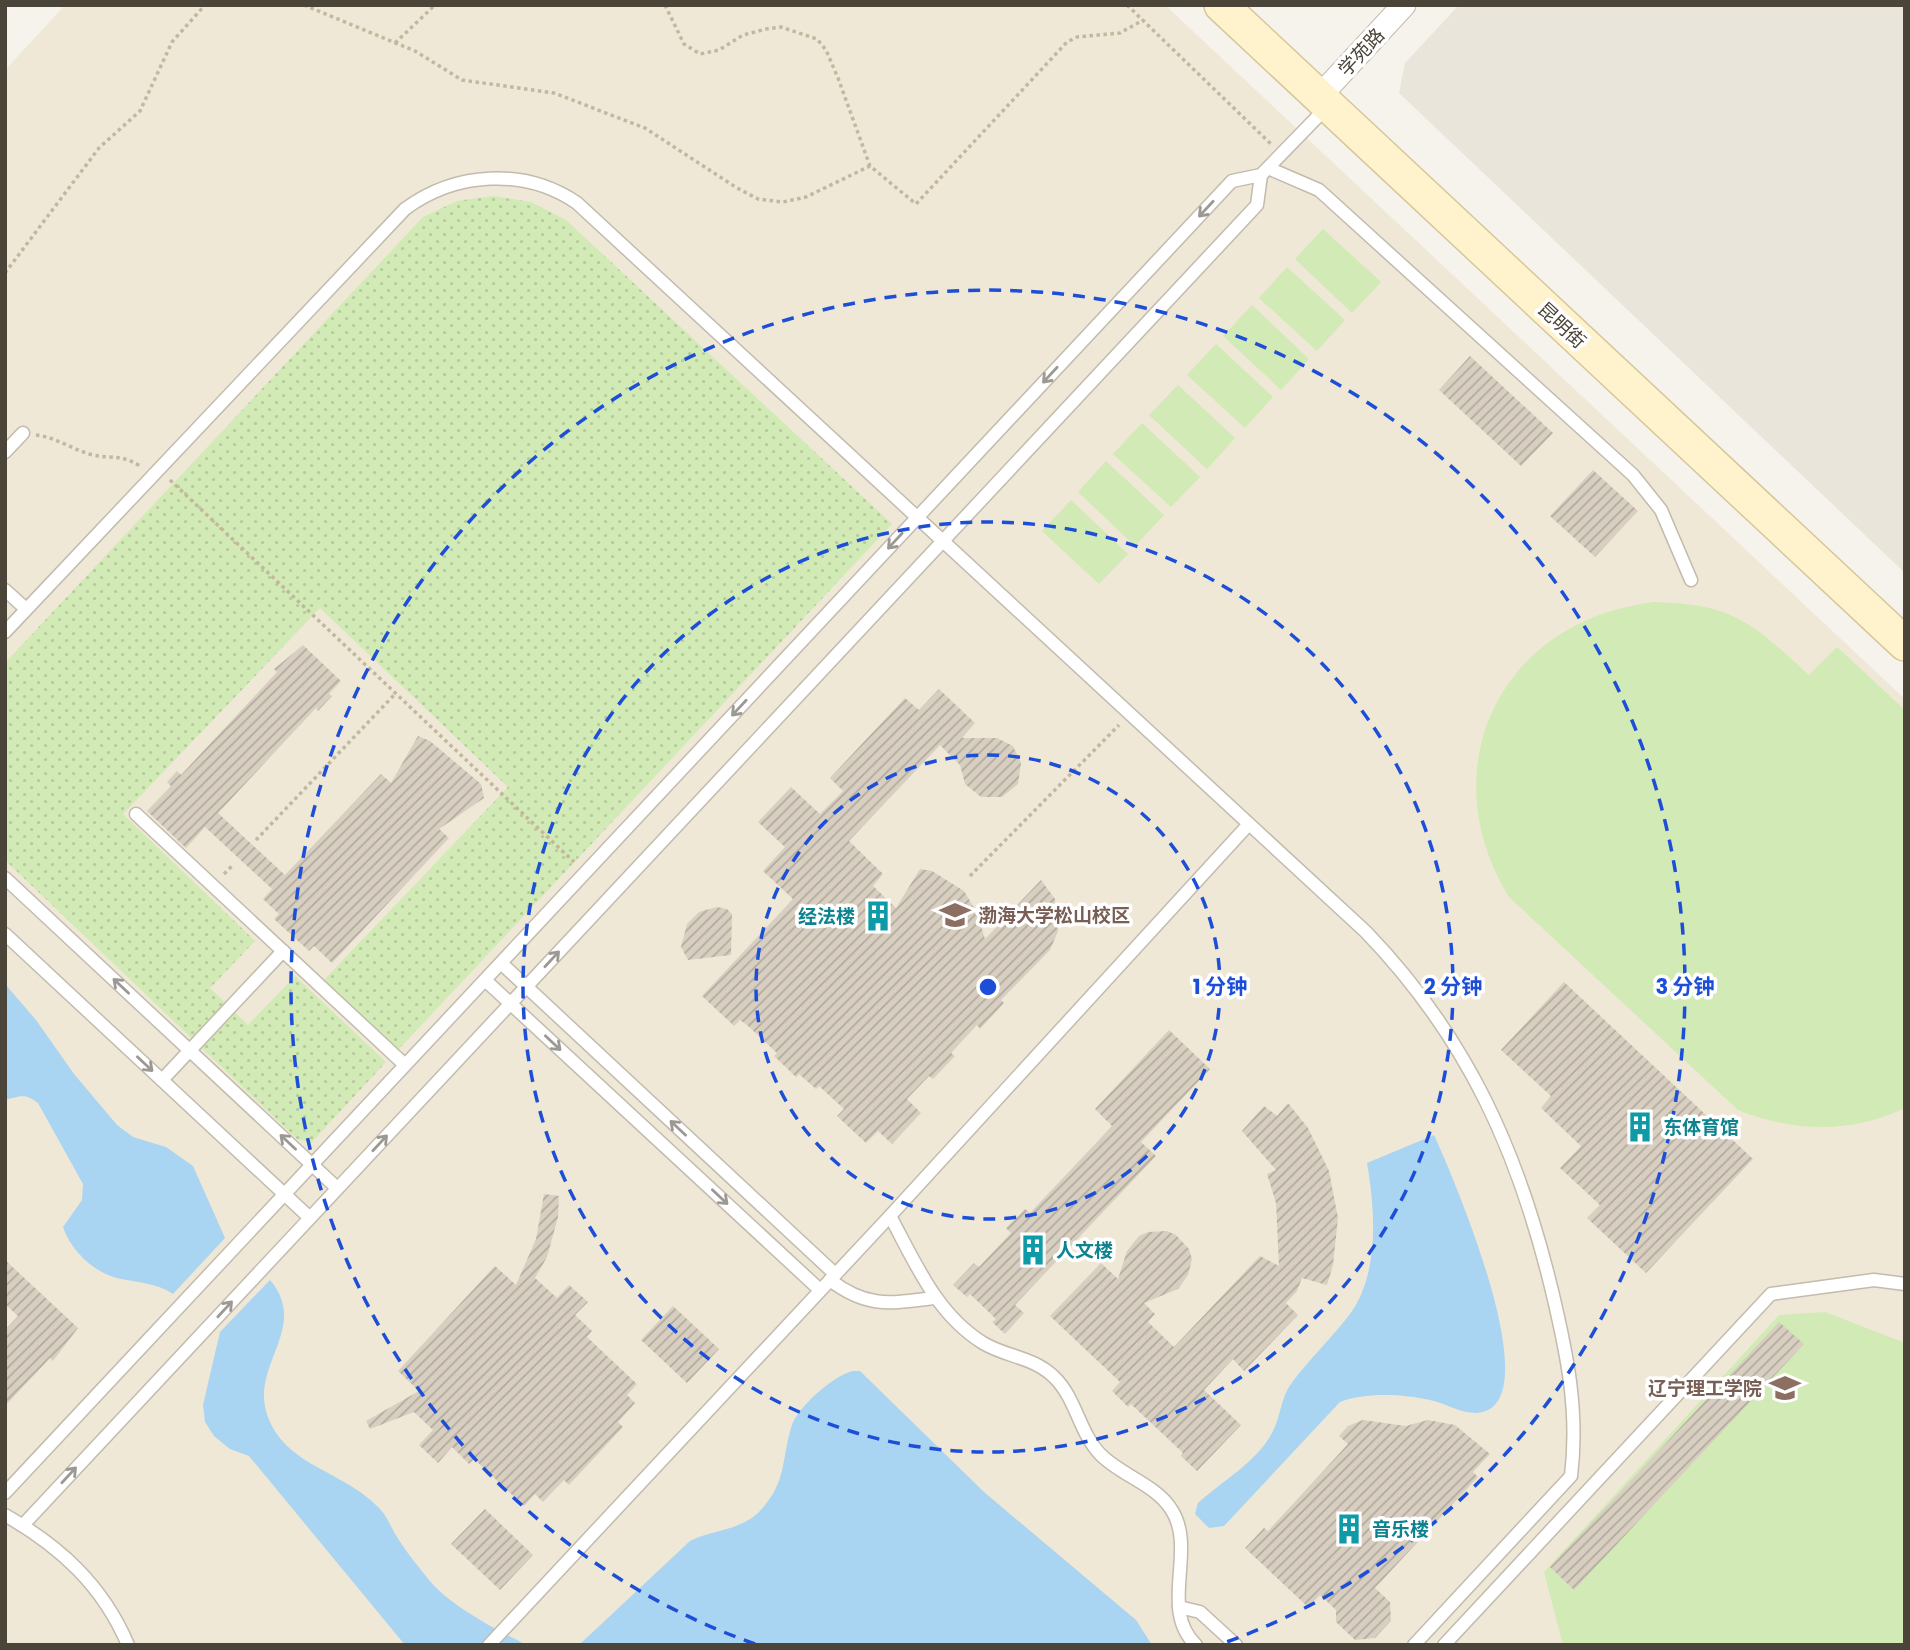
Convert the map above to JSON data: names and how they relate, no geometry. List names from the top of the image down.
{
  "streets": {
    "street": ["学苑路", "昆明街"]
  },
  "crossings": [
    ["学苑路", "昆明街"]
  ],
  "places": {
    "school or university": ["渤海大学松山校区", "辽宁理工学院"],
    "building": [
      "经法楼",
      "东体育馆",
      "人文楼",
      "音乐楼"
    ]
  },
  "rings": ["1 分钟", "2 分钟", "3 分钟"]
}
